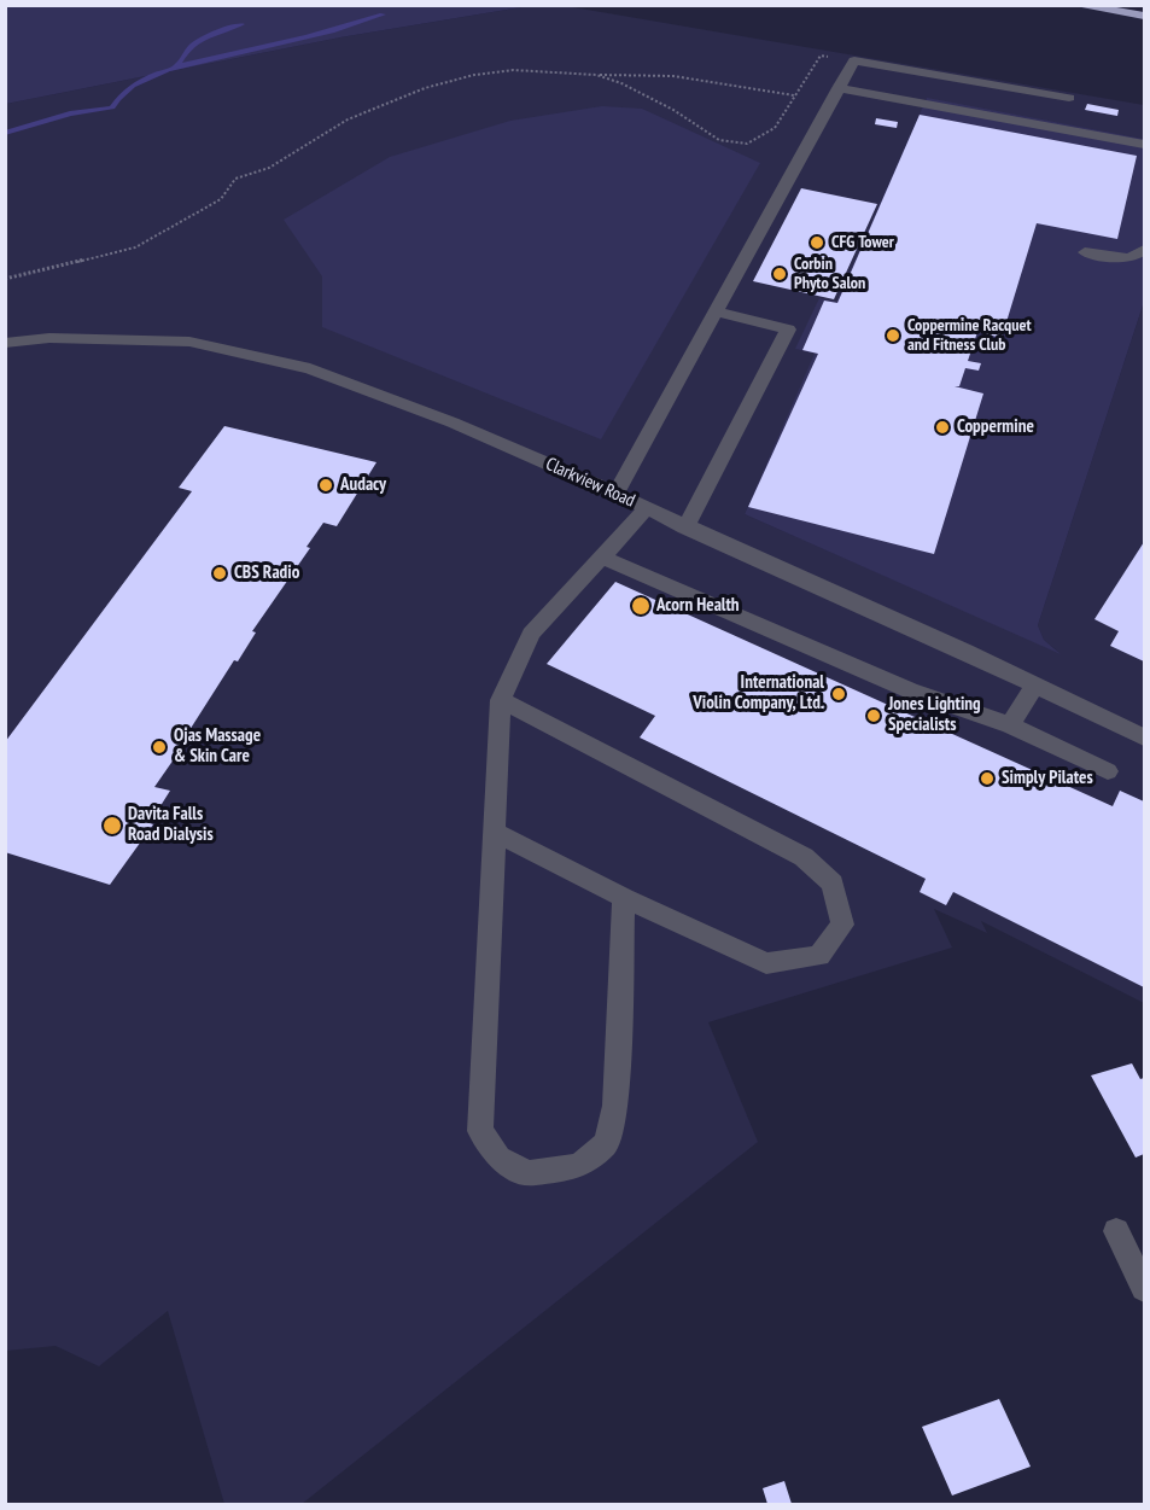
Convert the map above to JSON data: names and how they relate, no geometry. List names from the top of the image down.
{
  "streets": {
    "street": ["Clarkview Road"]
  },
  "places": [
    "CFG Tower",
    "Corbin Phyto Salon",
    "Coppermine Racquet and Fitness Club",
    "Coppermine",
    "Audacy",
    "CBS Radio",
    "Acorn Health",
    "International Violin Company, Ltd.",
    "Jones Lighting Specialists",
    "Ojas Massage & Skin Care",
    "Simply Pilates",
    "Davita Falls Road Dialysis"
  ]
}
